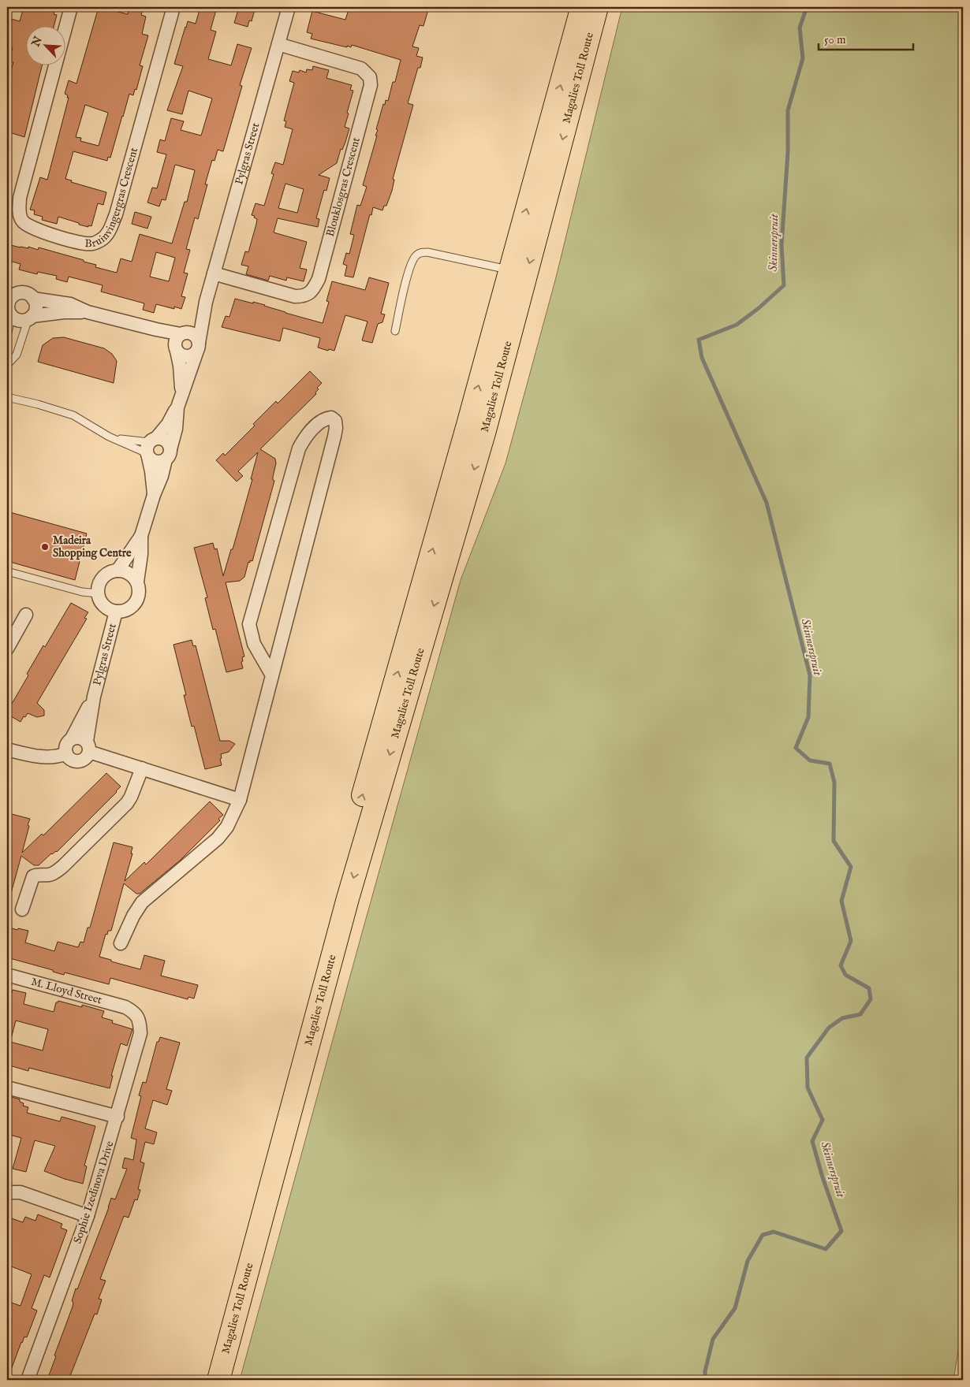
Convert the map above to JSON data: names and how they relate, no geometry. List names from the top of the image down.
{
  "streets": {
    "highway": ["Magalies Toll Route"],
    "street": [
      "Pylgras Street",
      "Blouklosgras Crescent",
      "Bruinvingergras Crescent",
      "M. Lloyd Street",
      "Sophie Izedinova Drive"
    ]
  },
  "crossings": [
    ["Pylgras Street", "Blouklosgras Crescent"],
    ["M. Lloyd Street", "Sophie Izedinova Drive"]
  ],
  "water": ["Skinnerspruit"],
  "places": ["Madeira Shopping Centre"],
  "scale_bar": "50 m",
  "north": "top left"
}
